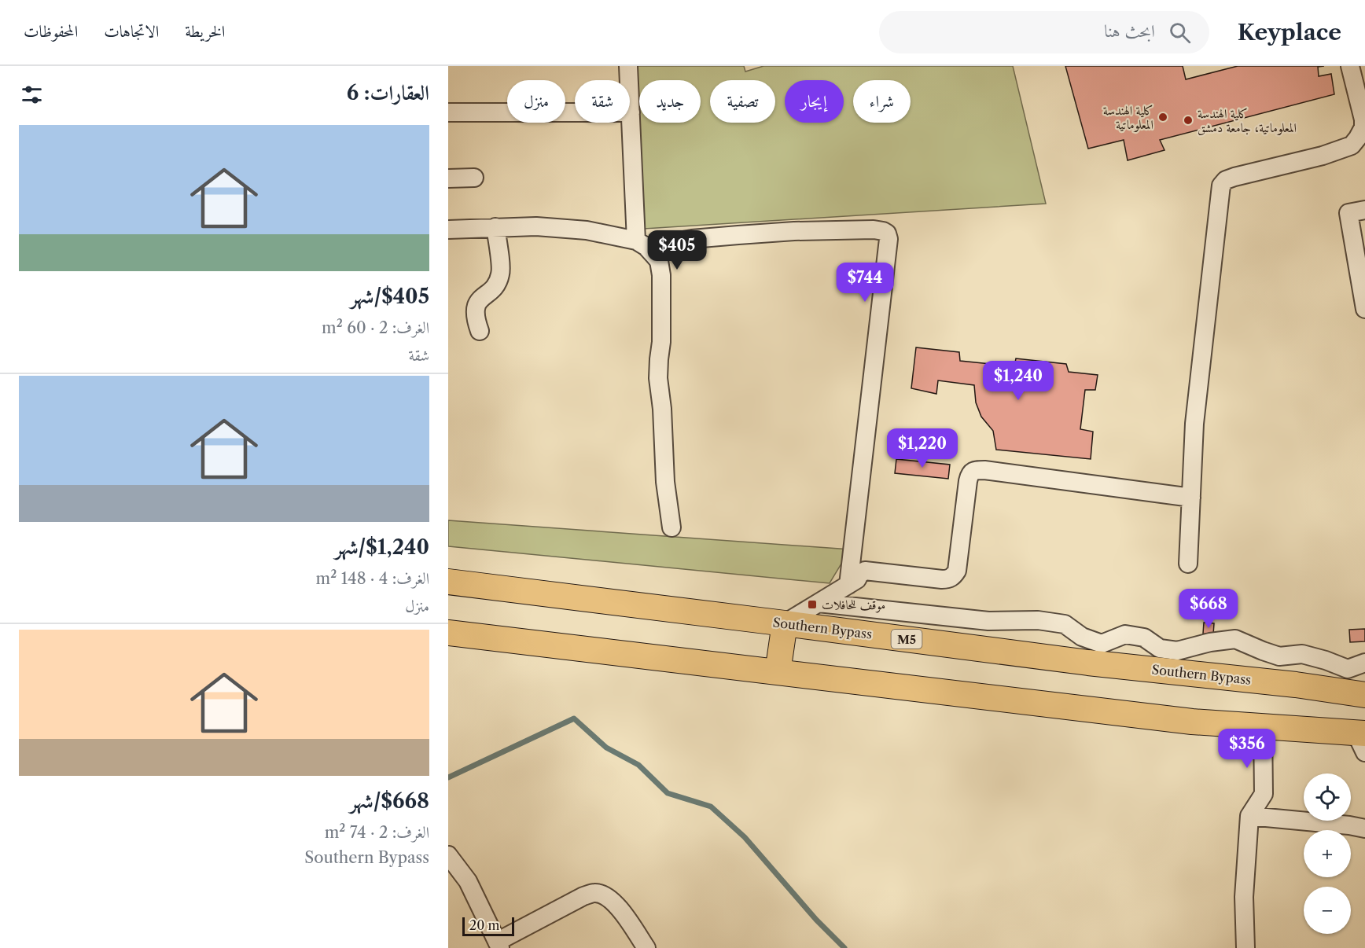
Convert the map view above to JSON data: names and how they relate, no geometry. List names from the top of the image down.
{
  "streets": {
    "highway": ["Southern Bypass", "M5"]
  },
  "places": {
    "other": ["كلية الهندسة المعلوماتية", "كلية الهندسة المعلوماتية، جامعة دمشق"],
    "transit": ["موقف للحافلات"]
  },
  "scale_bar": "20 m",
  "page": {
    "header": "Keyplace",
    "search": "ابحث هنا",
    "nav": ["الخريطة", "الاتجاهات", "المحفوظات"],
    "heading": "العقارات: 6",
    "chip": [
      "شراء",
      "إيجار",
      "تصفية",
      "جديد",
      "شقة",
      "منزل"
    ],
    "list": [
      {
        "name": "$405/شهر",
        "note": "الغرف: 2 · 60 m² · شقة"
      },
      {
        "name": "$1,240/شهر",
        "note": "الغرف: 4 · 148 m² · منزل"
      },
      {
        "name": "$668/شهر",
        "note": "الغرف: 2 · 74 m² · Southern Bypass"
      }
    ],
    "price": [
      "$405",
      "$744",
      "$1,240",
      "$1,220",
      "$668",
      "$356"
    ],
    "map_buttons": ["+", "−"],
    "scale": "20 m"
  }
}
